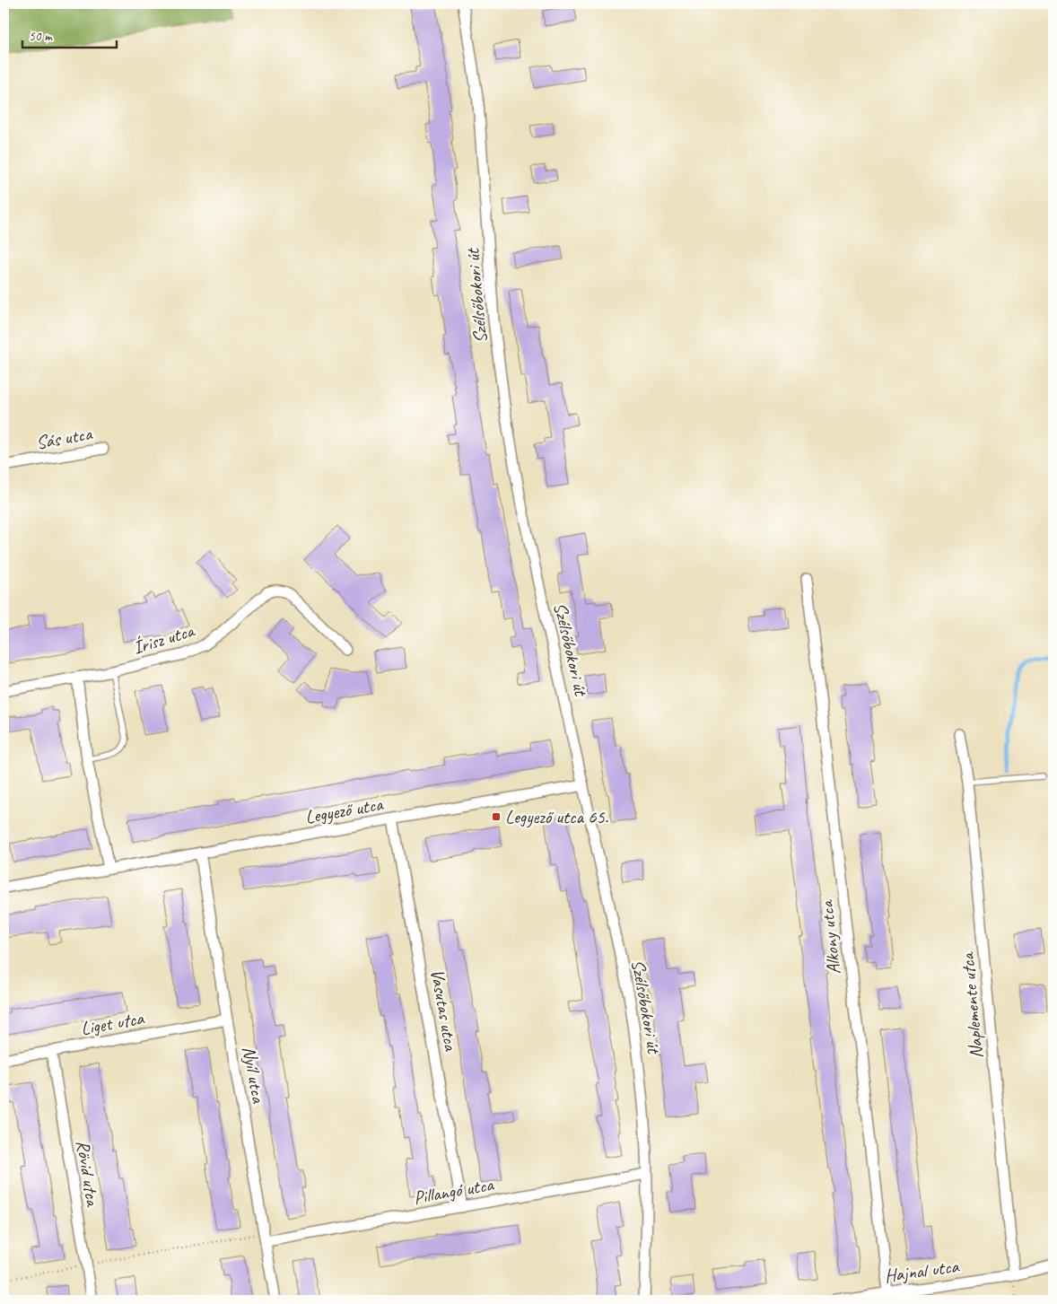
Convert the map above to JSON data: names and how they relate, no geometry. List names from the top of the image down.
{
  "streets": {
    "street": [
      "Szélsőbokori út",
      "Sás utca",
      "Írisz utca",
      "Legyező utca",
      "Alkony utca",
      "Naplemente utca",
      "Vasutas utca",
      "Liget utca",
      "Nyíl utca",
      "Rövid utca",
      "Pillangó utca",
      "Hajnal utca"
    ]
  },
  "crossings": [
    ["Szélsőbokori út", "Legyező utca"],
    ["Szélsőbokori út", "Pillangó utca"],
    ["Legyező utca", "Vasutas utca"],
    ["Legyező utca", "Nyíl utca"],
    ["Alkony utca", "Hajnal utca"],
    ["Naplemente utca", "Hajnal utca"],
    ["Vasutas utca", "Pillangó utca"],
    ["Liget utca", "Nyíl utca"],
    ["Liget utca", "Rövid utca"],
    ["Nyíl utca", "Pillangó utca"]
  ],
  "places": {
    "transit": ["Legyező utca 65."]
  },
  "scale_bar": "50 m"
}
